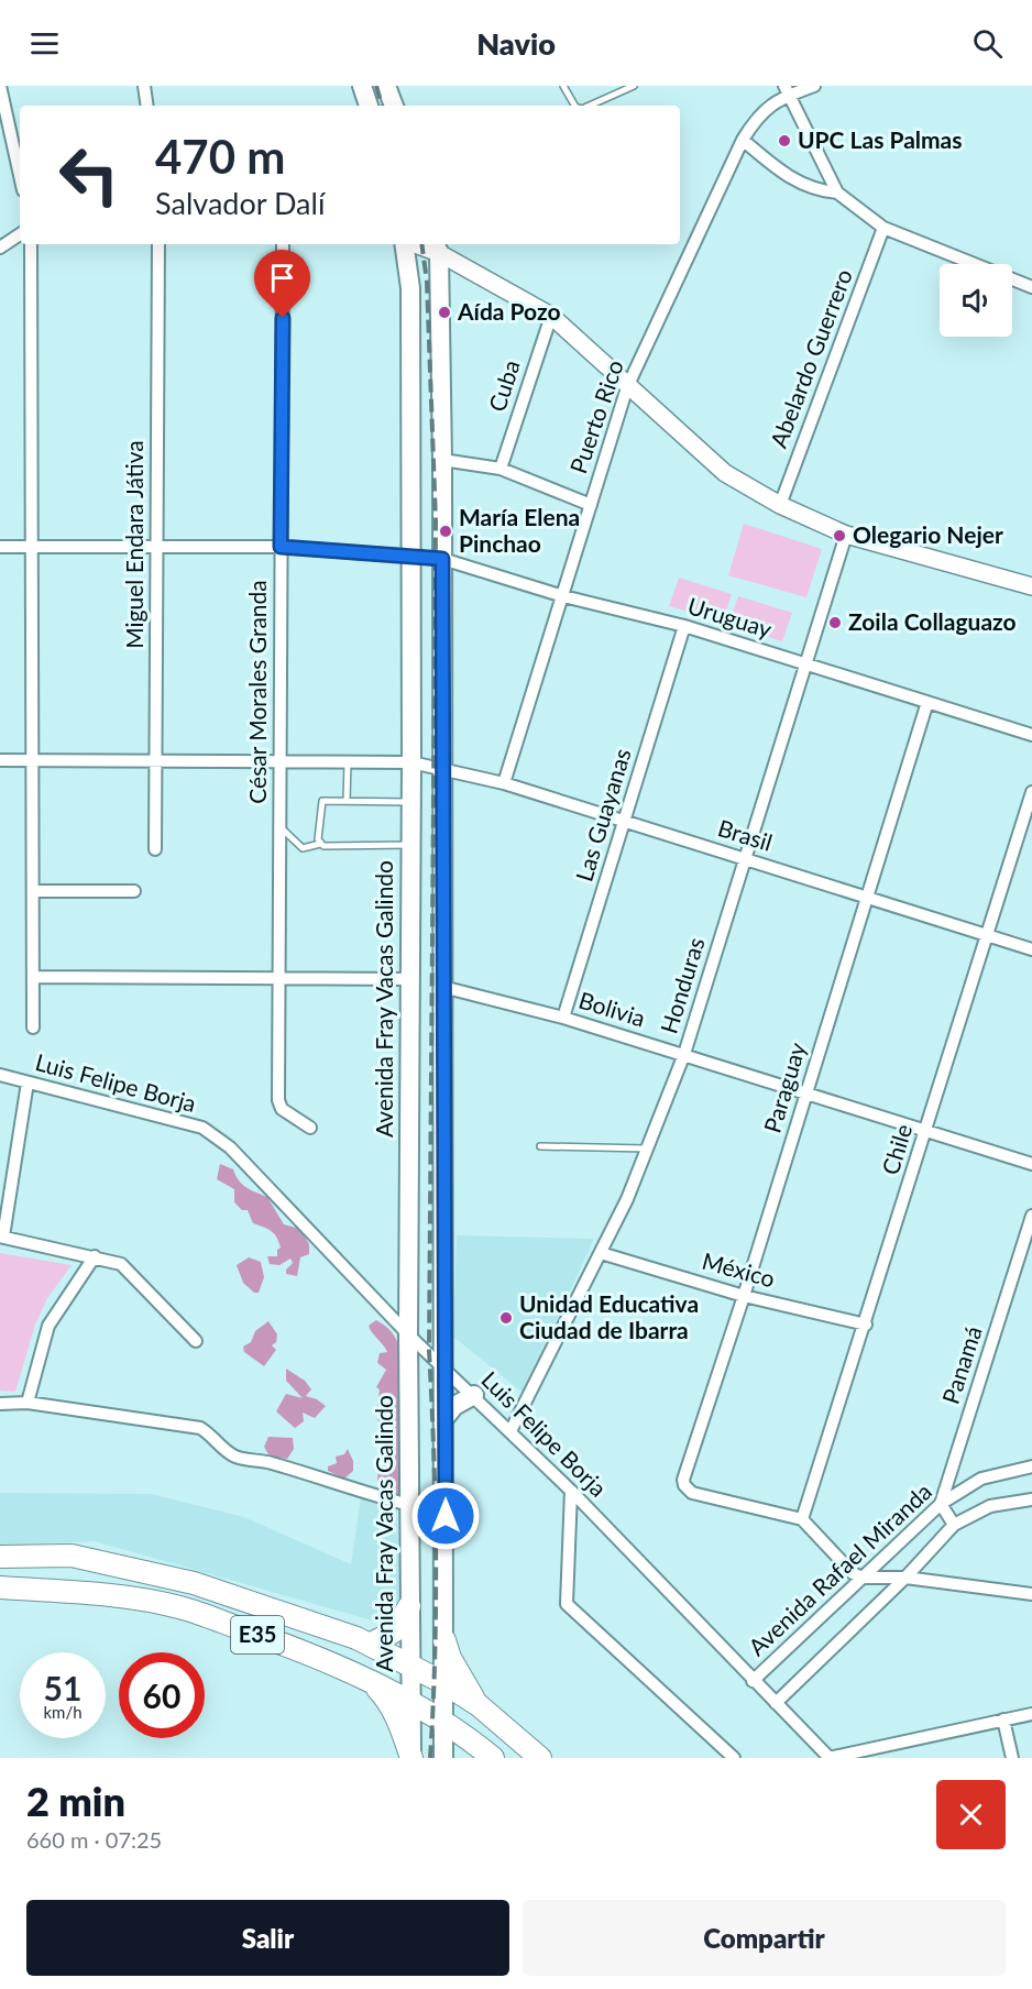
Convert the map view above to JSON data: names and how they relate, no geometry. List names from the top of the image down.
{
  "streets": {
    "highway": ["E35"],
    "main road": ["Avenida Fray Vacas Galindo"],
    "street": [
      "Abelardo Guerrero",
      "Cuba",
      "Puerto Rico",
      "Miguel Endara Játiva",
      "Uruguay",
      "César Morales Granda",
      "Las Guayanas",
      "Brasil",
      "Honduras",
      "Bolivia",
      "Luis Felipe Borja",
      "Paraguay",
      "Chile",
      "México",
      "Panamá",
      "Avenida Rafael Miranda"
    ]
  },
  "crossings": [
    ["Puerto Rico", "Uruguay"],
    ["Puerto Rico", "Brasil"],
    ["Miguel Endara Játiva", "Uruguay"],
    ["Miguel Endara Játiva", "Brasil"],
    ["Uruguay", "César Morales Granda"],
    ["Uruguay", "Las Guayanas"],
    ["Uruguay", "Honduras"],
    ["Uruguay", "Avenida Fray Vacas Galindo"],
    ["Uruguay", "Paraguay"],
    ["César Morales Granda", "Brasil"],
    ["Las Guayanas", "Brasil"],
    ["Las Guayanas", "Bolivia"],
    ["Brasil", "Honduras"],
    ["Brasil", "Avenida Fray Vacas Galindo"],
    ["Brasil", "Paraguay"],
    ["Brasil", "Chile"],
    ["Honduras", "Bolivia"],
    ["Honduras", "Luis Felipe Borja"],
    ["Honduras", "México"],
    ["Avenida Fray Vacas Galindo", "Luis Felipe Borja"],
    ["Avenida Fray Vacas Galindo", "E35"],
    ["Bolivia", "Paraguay"],
    ["Bolivia", "Chile"],
    ["Luis Felipe Borja", "Avenida Rafael Miranda"],
    ["Paraguay", "Chile"],
    ["Paraguay", "México"],
    ["Chile", "México"],
    ["Panamá", "Avenida Rafael Miranda"]
  ],
  "places": [
    "UPC Las Palmas",
    "Aída Pozo",
    "María Elena Pinchao",
    "Olegario Nejer",
    "Zoila Collaguazo",
    "Unidad Educativa Ciudad de Ibarra"
  ],
  "page": {
    "header": "Navio",
    "turn": ["470 m", "Salvador Dalí"],
    "speed": "51 km/h",
    "limit": "60",
    "heading": ["2 min", "660 m · 07:25"],
    "buttons": ["Salir", "Compartir"]
  }
}
